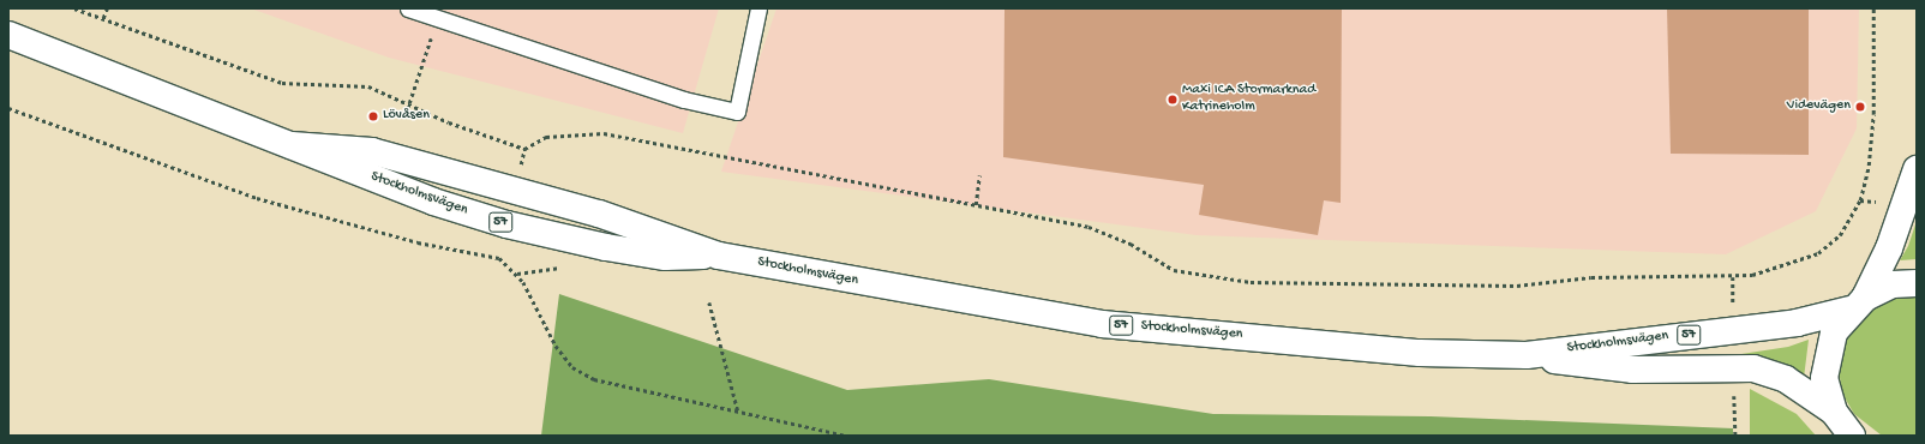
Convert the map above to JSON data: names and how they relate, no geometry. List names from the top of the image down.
{
  "streets": {
    "main road": ["Stockholmsvägen", "57"]
  },
  "crossings": [
    ["Stockholmsvägen", "57"]
  ],
  "places": ["Maxi ICA Stormarknad Katrineholm", "Videvägen", "Lövåsen"]
}
